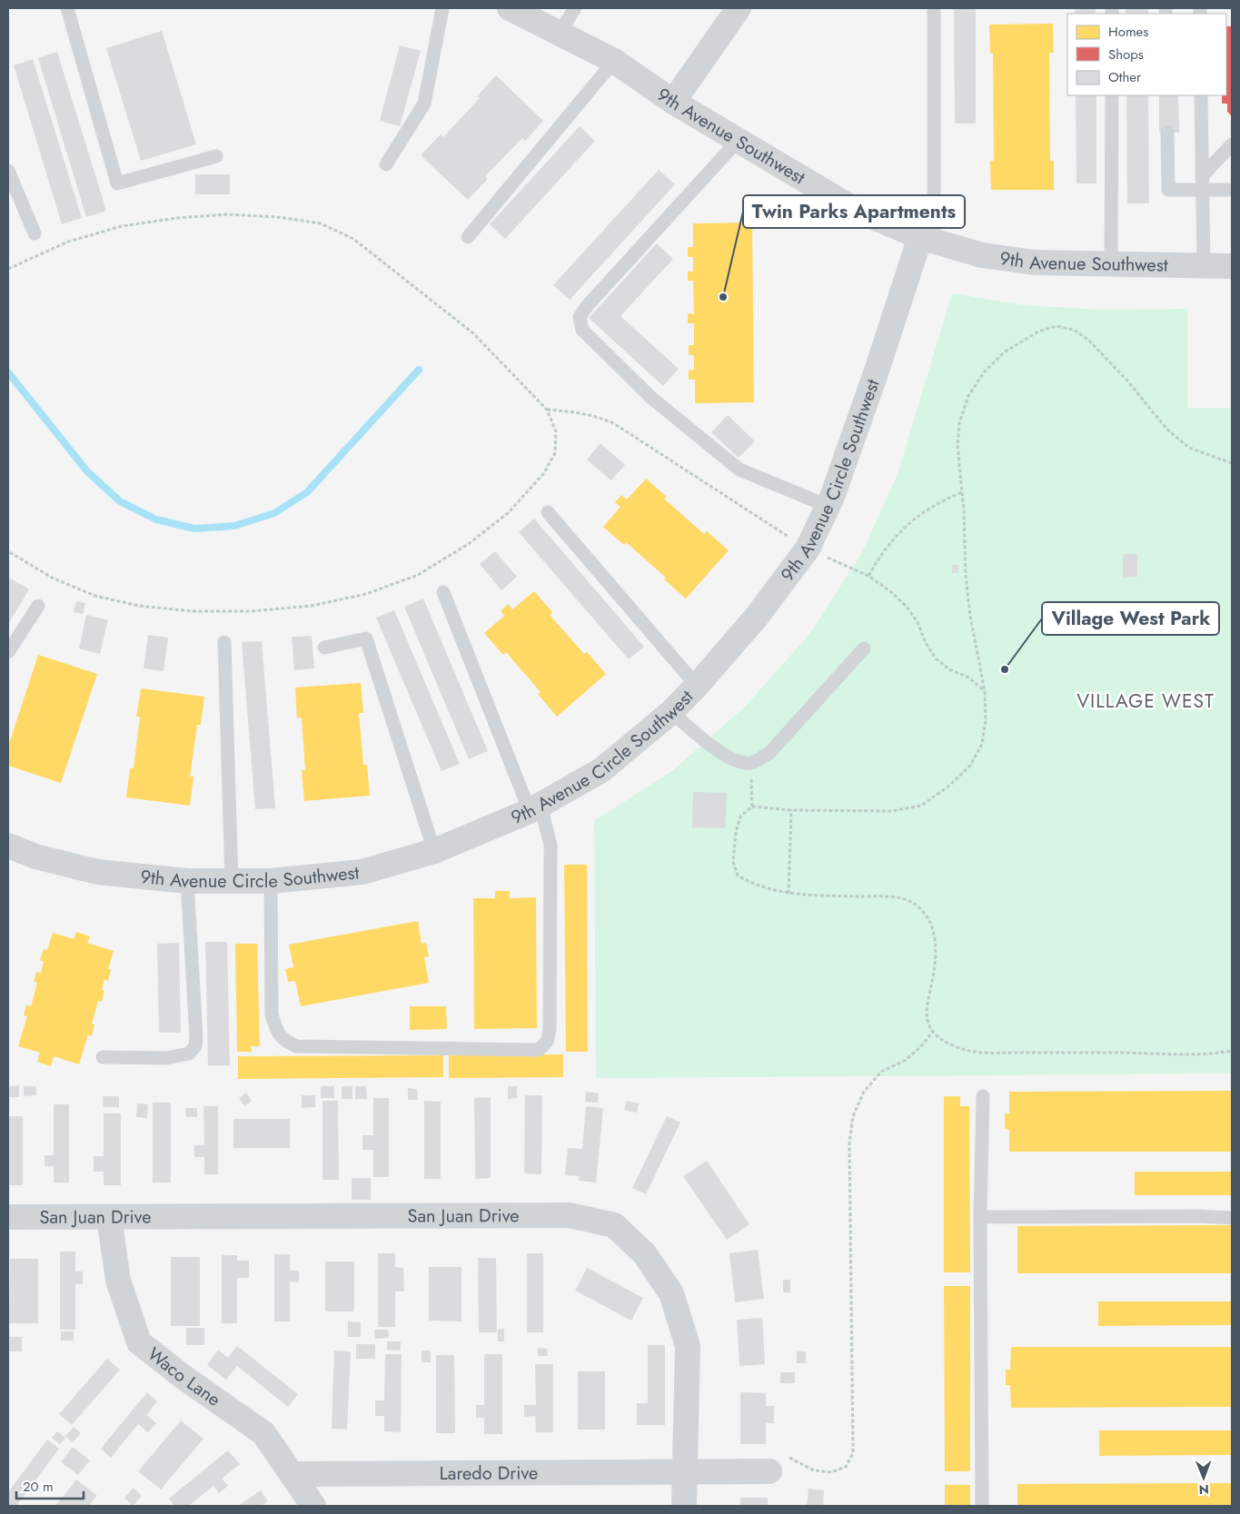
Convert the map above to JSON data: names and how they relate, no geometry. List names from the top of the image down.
{
  "streets": {
    "street": [
      "9th Avenue Southwest",
      "9th Avenue Circle Southwest",
      "San Juan Drive",
      "Waco Lane",
      "Laredo Drive"
    ]
  },
  "crossings": [
    ["9th Avenue Southwest", "9th Avenue Circle Southwest"],
    ["San Juan Drive", "Waco Lane"],
    ["San Juan Drive", "Laredo Drive"],
    ["Waco Lane", "Laredo Drive"]
  ],
  "districts": ["VILLAGE WEST"],
  "places": ["Twin Parks Apartments", "Village West Park"],
  "legend": ["Homes", "Shops", "Other"],
  "scale_bar": "20 m",
  "north": "bottom"
}
